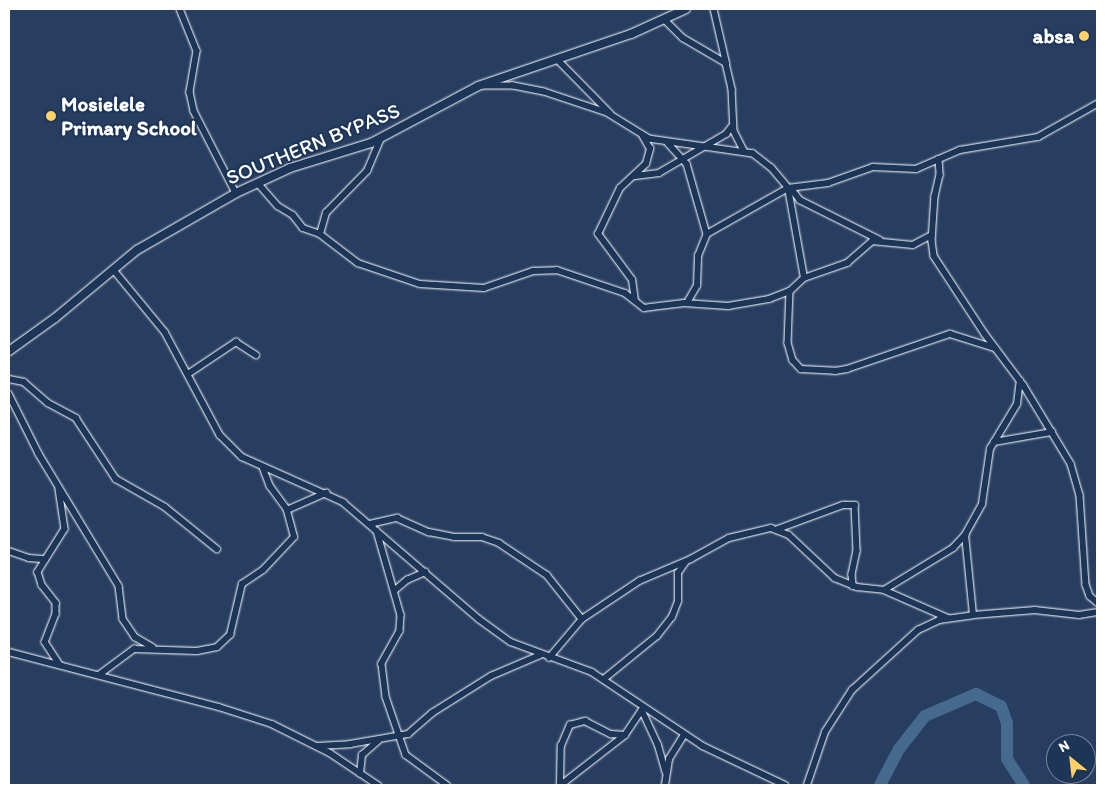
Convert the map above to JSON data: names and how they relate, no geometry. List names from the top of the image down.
{
  "streets": {
    "street": ["SOUTHERN BYPASS"]
  },
  "places": ["absa", "Mosielele Primary School"],
  "north": "top left"
}
